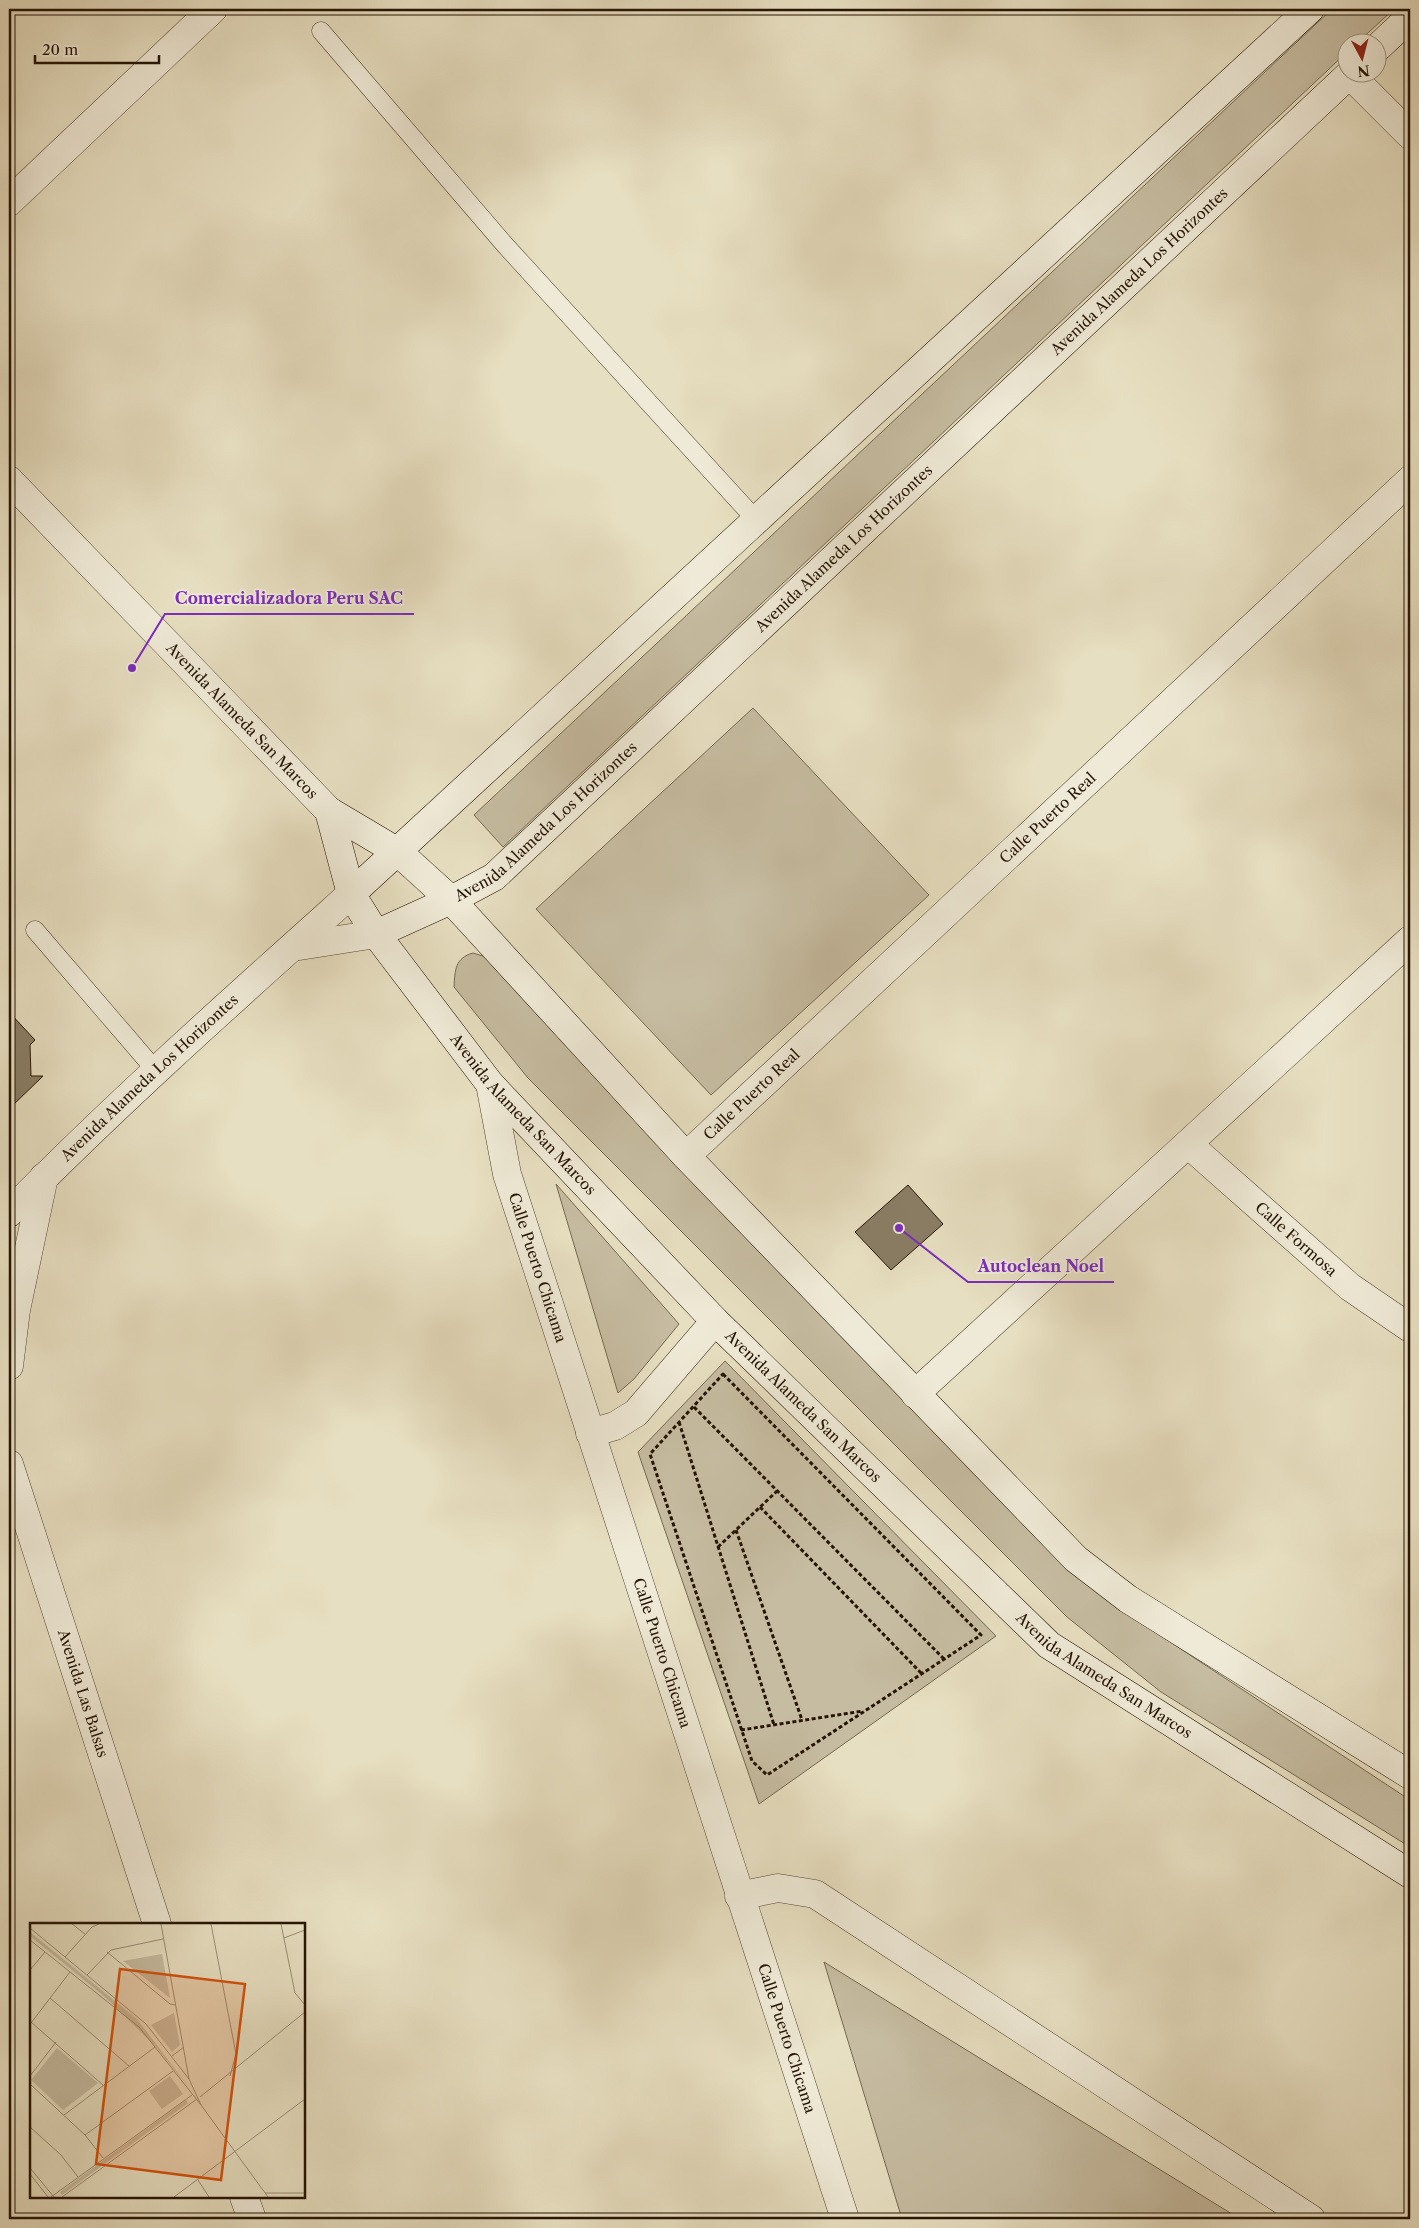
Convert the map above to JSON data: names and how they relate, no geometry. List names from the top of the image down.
{
  "streets": {
    "street": [
      "Avenida Alameda Los Horizontes",
      "Avenida Alameda San Marcos",
      "Calle Puerto Real",
      "Calle Formosa",
      "Calle Puerto Chicama",
      "Avenida Las Balsas"
    ]
  },
  "crossings": [
    ["Avenida Alameda Los Horizontes", "Avenida Alameda San Marcos"],
    ["Avenida Alameda San Marcos", "Calle Puerto Real"],
    ["Avenida Alameda San Marcos", "Calle Puerto Chicama"]
  ],
  "places": ["Comercializadora Peru SAC", "Autoclean Noel"],
  "scale_bar": "20 m",
  "north": "bottom"
}
